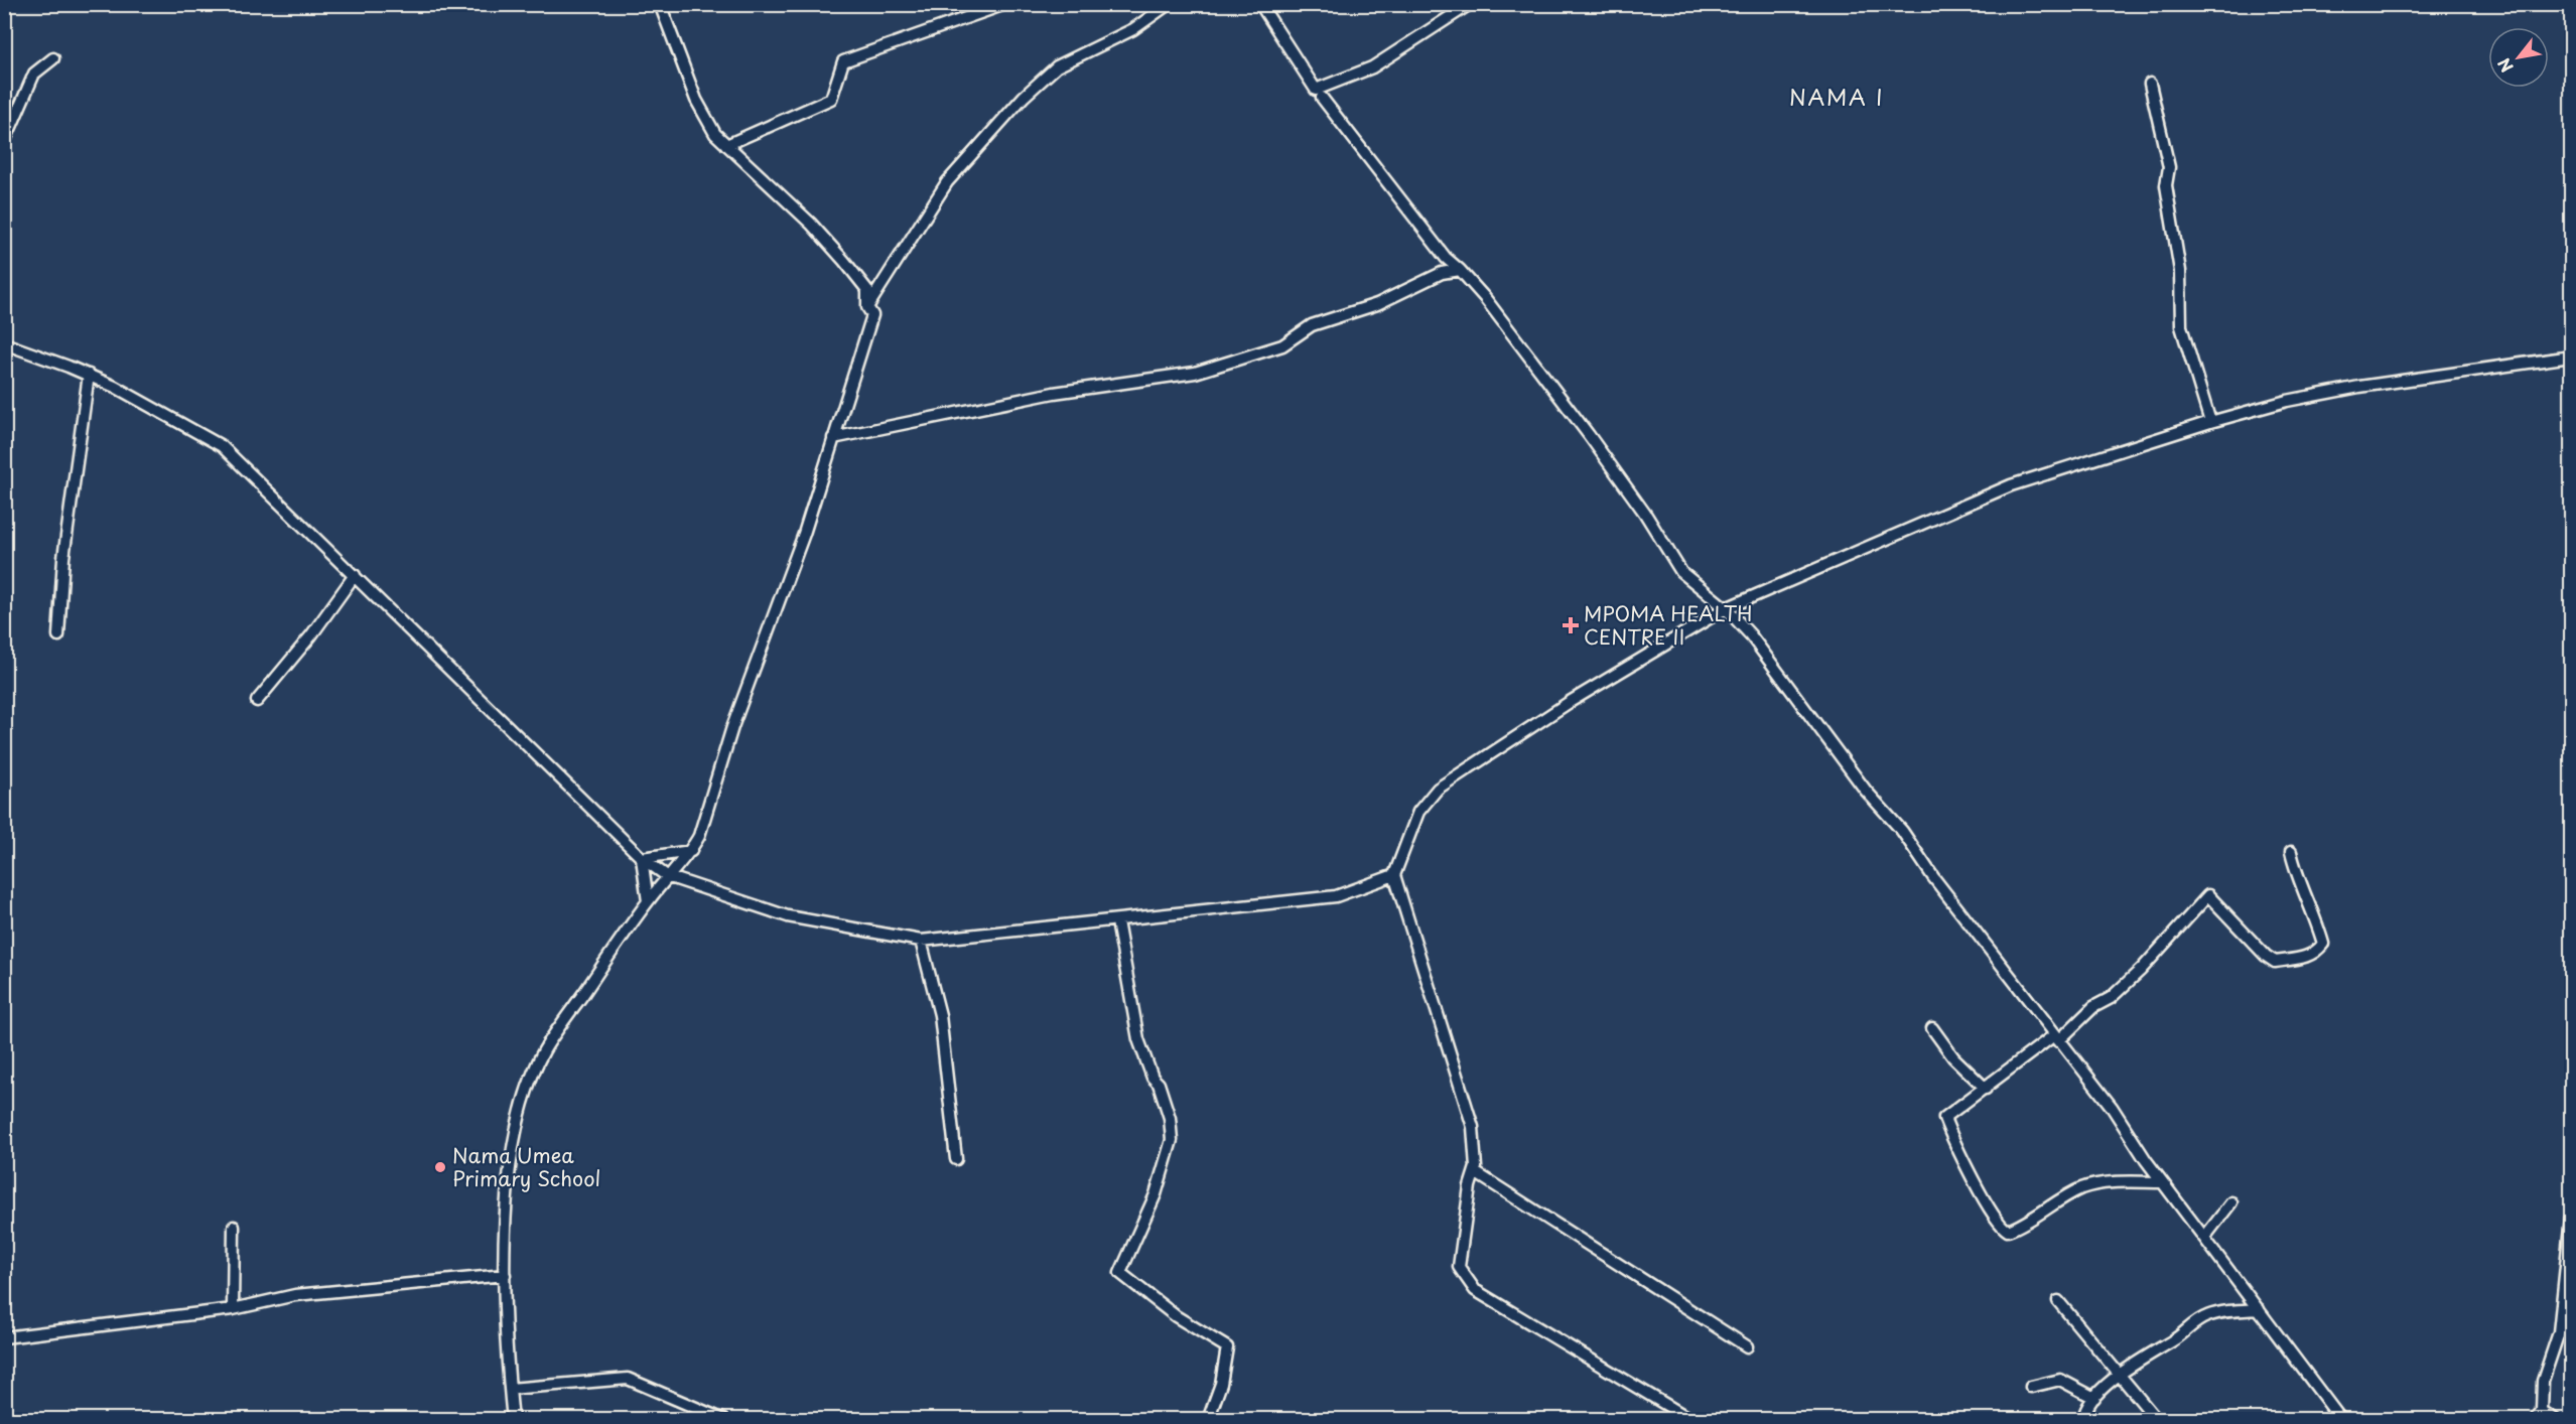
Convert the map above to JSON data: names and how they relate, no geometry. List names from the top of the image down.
{
  "districts": ["NAMA I"],
  "places": {
    "health": ["MPOMA HEALTH CENTRE II"],
    "other": ["Nama Umea Primary School"]
  },
  "north": "bottom left"
}
